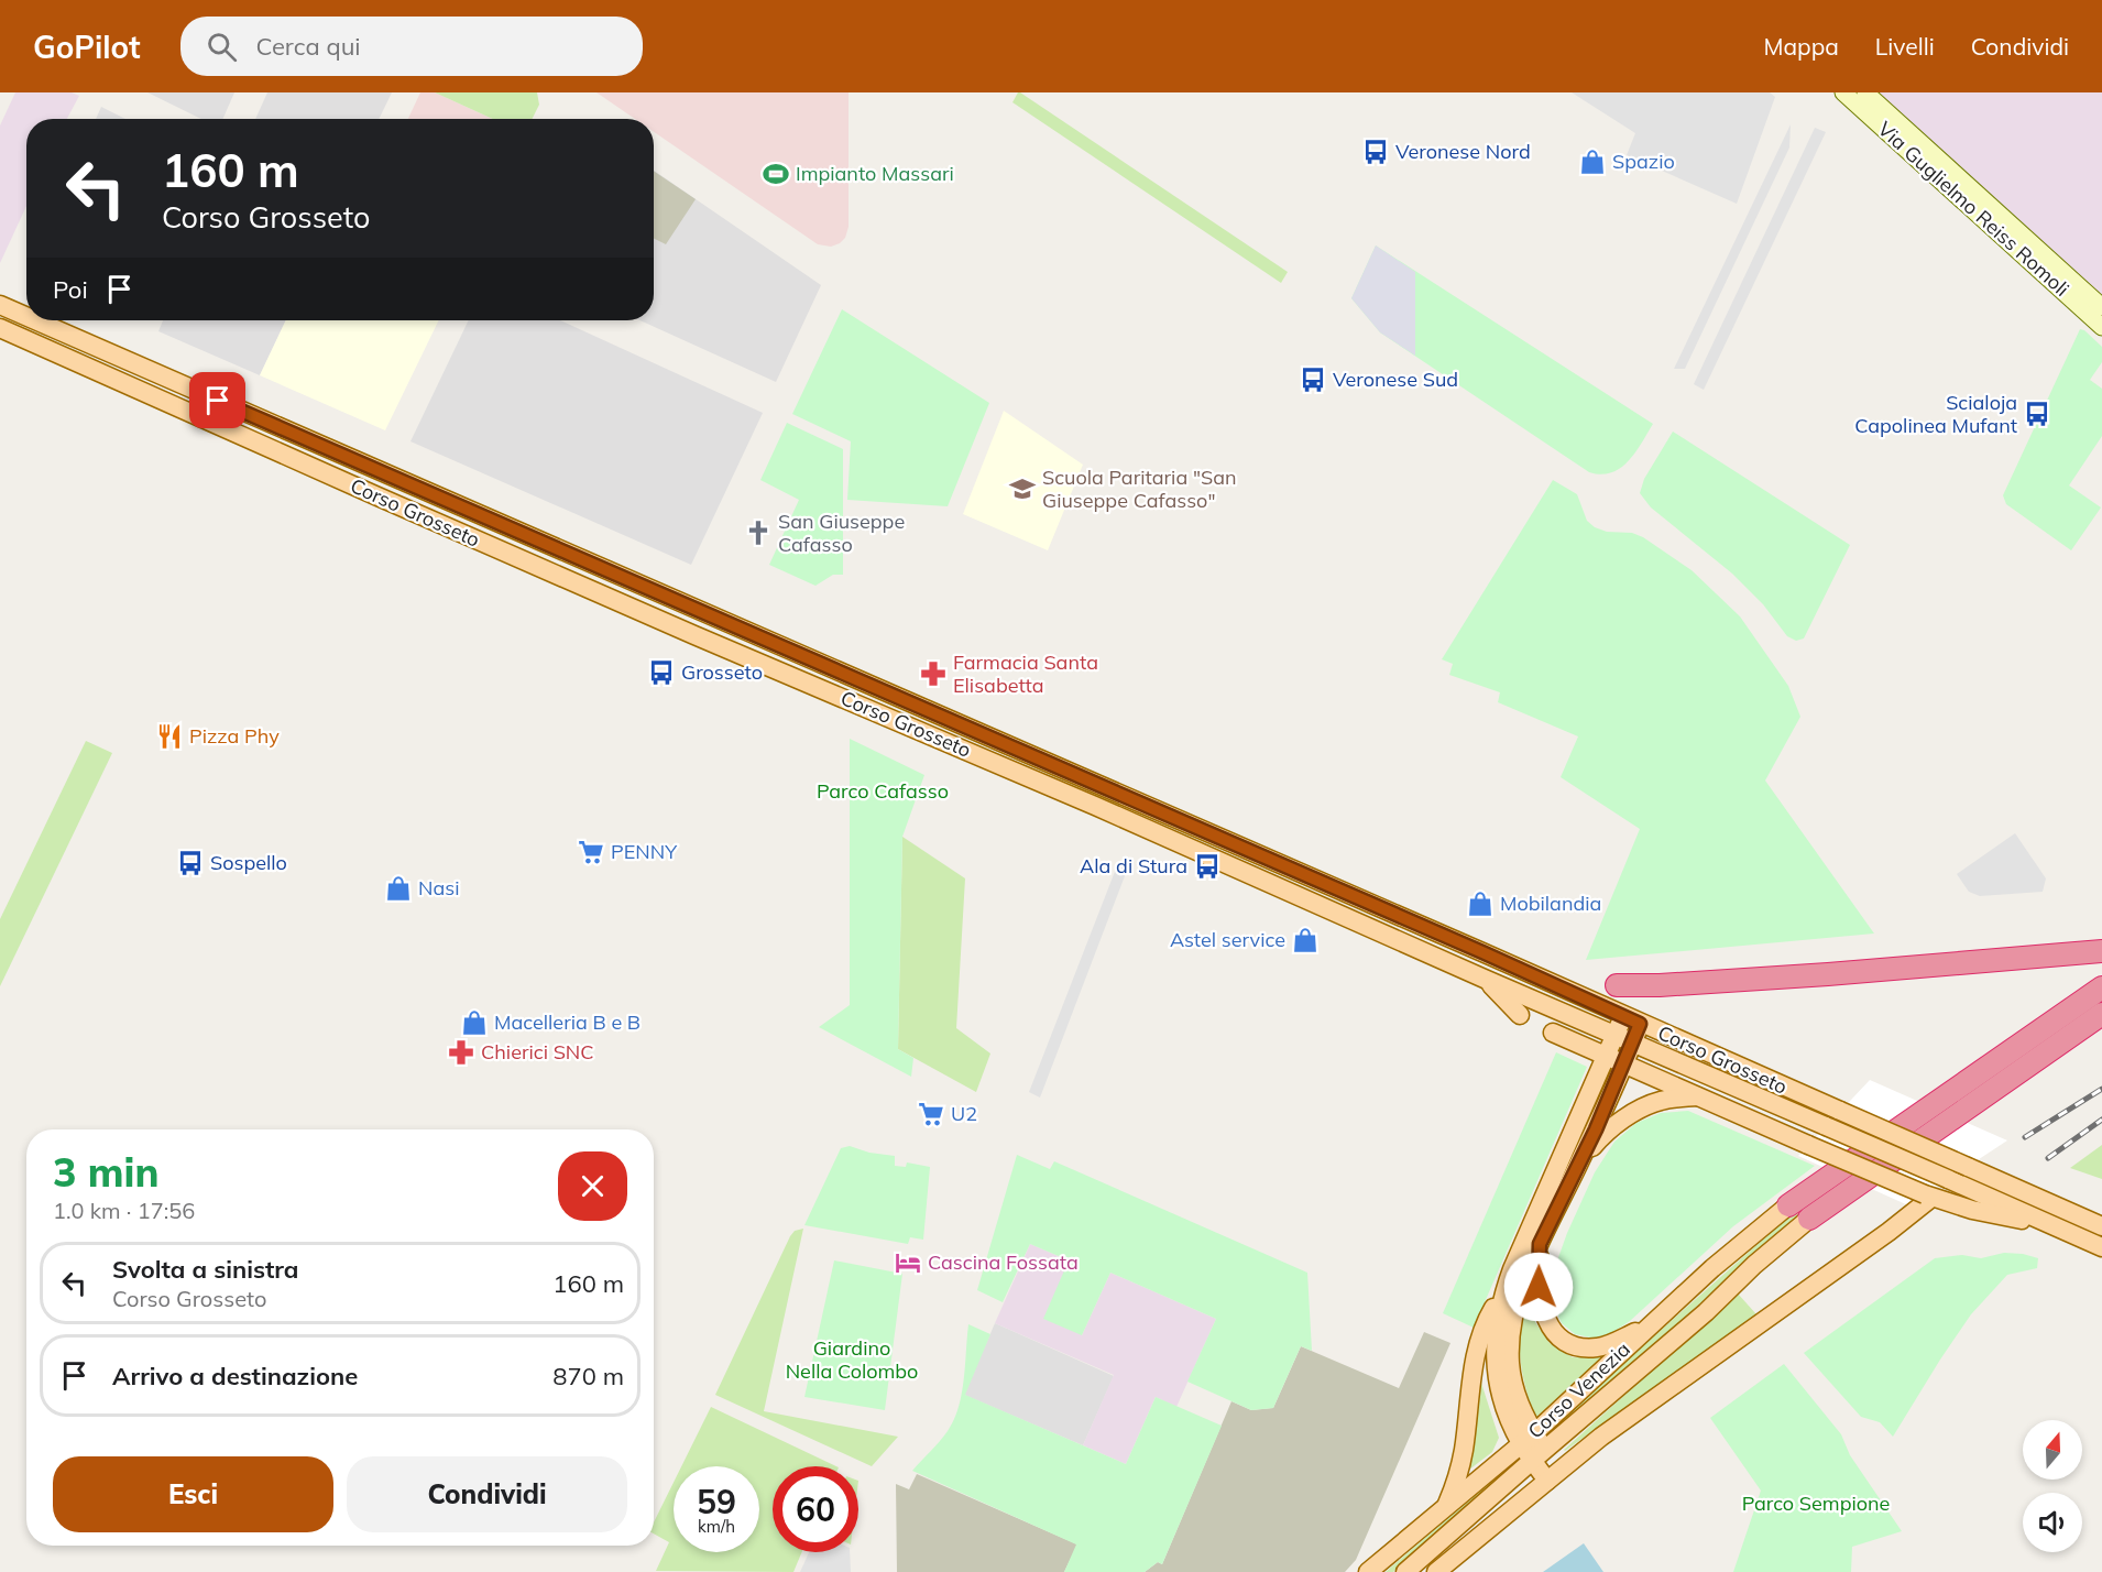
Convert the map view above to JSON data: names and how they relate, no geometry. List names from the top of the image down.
{
  "streets": {
    "main road": ["Via Guglielmo Reiss Romoli", "Corso Grosseto", "Corso Venezia"]
  },
  "parks": ["Parco Cafasso", "Giardino Nella Colombo", "Parco Sempione"],
  "places": {
    "bus stop": [
      "Veronese Nord",
      "Veronese Sud",
      "Scialoja Capolinea Mufant",
      "Grosseto",
      "Sospello",
      "Ala di Stura"
    ],
    "shop": [
      "Spazio",
      "Nasi",
      "Mobilandia",
      "Astel service",
      "Macelleria B e B"
    ],
    "sports": ["Impianto Massari"],
    "school or university": ["Scuola Paritaria \"San Giuseppe Cafasso\""],
    "church": ["San Giuseppe Cafasso"],
    "pharmacy": ["Farmacia Santa Elisabetta", "Chierici SNC"],
    "restaurant": ["Pizza Phy"],
    "supermarket": ["PENNY", "U2"],
    "hotel": ["Cascina Fossata"]
  },
  "north": "top",
  "page": {
    "header": "GoPilot",
    "search": "Cerca qui",
    "nav": ["Mappa", "Livelli", "Condividi"],
    "turn": ["160 m", "Corso Grosseto"],
    "then": "Poi",
    "heading": ["3 min", "1.0 km · 17:56"],
    "list": [
      {
        "name": "Svolta a sinistra",
        "note": "Corso Grosseto",
        "value": "160 m"
      },
      {
        "name": "Arrivo a destinazione",
        "value": "870 m"
      }
    ],
    "buttons": ["Esci", "Condividi"],
    "speed": "59 km/h",
    "limit": "60"
  }
}
